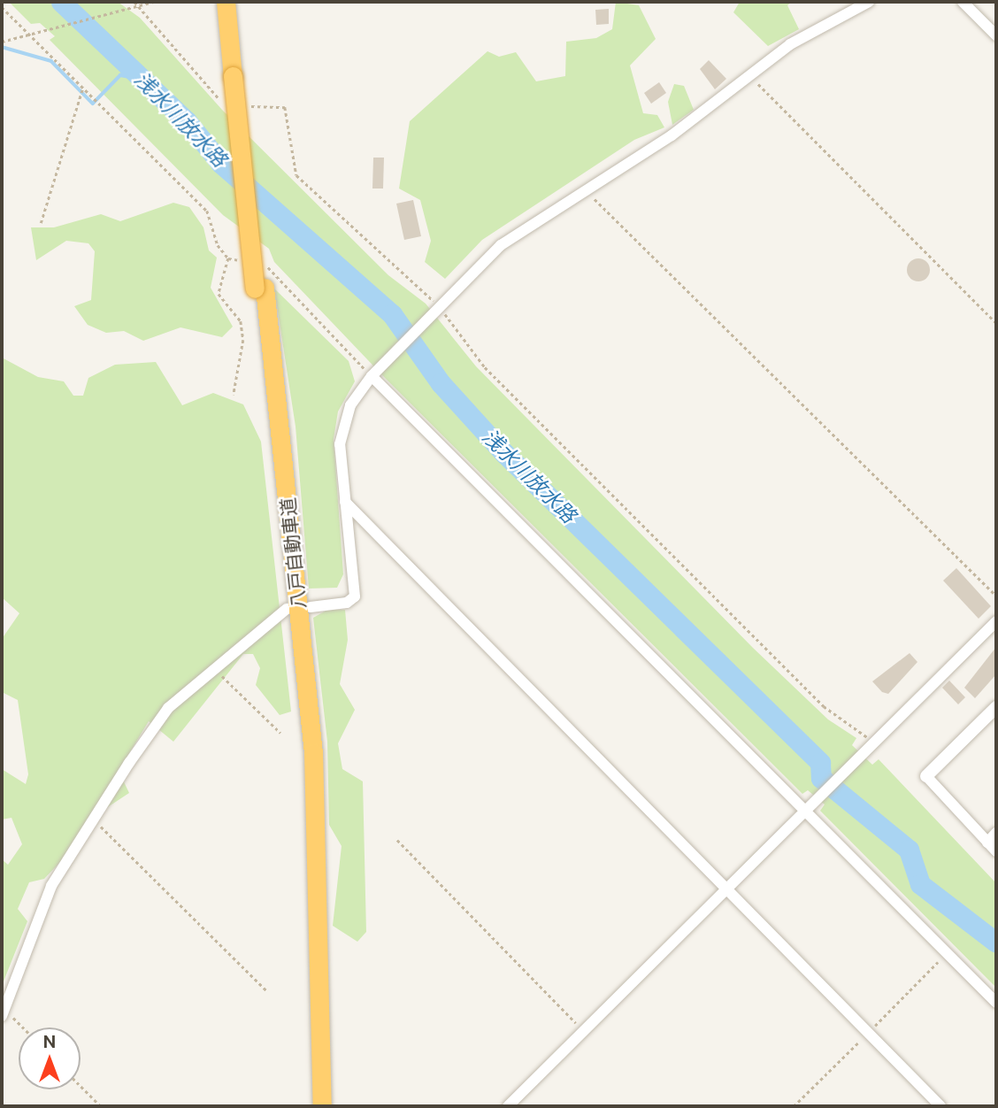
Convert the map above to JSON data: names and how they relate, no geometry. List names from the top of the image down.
{
  "streets": {
    "highway": ["八戸自動車道"]
  },
  "water": ["浅水川放水路"],
  "north": "top"
}
